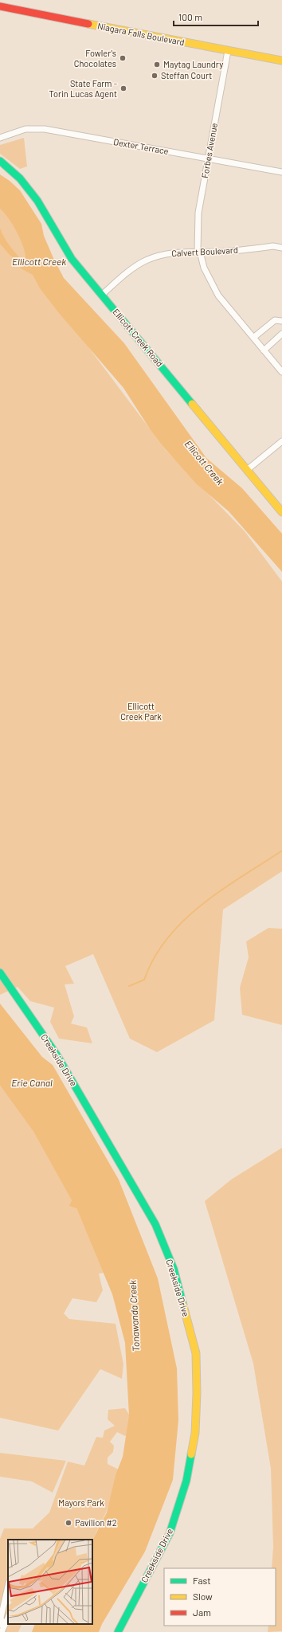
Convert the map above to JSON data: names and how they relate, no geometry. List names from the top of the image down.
{
  "streets": {
    "street": [
      "Niagara Falls Boulevard",
      "Dexter Terrace",
      "Forbes Avenue",
      "Calvert Boulevard",
      "Ellicott Creek Road",
      "Creekside Drive"
    ]
  },
  "crossings": [
    ["Niagara Falls Boulevard", "Forbes Avenue"],
    ["Dexter Terrace", "Forbes Avenue"],
    ["Forbes Avenue", "Calvert Boulevard"],
    ["Calvert Boulevard", "Ellicott Creek Road"]
  ],
  "water": ["Ellicott Creek", "Erie Canal", "Tonawanda Creek"],
  "parks": ["Ellicott Creek Park", "Mayors Park"],
  "places": [
    "Fowler's Chocolates",
    "Maytag Laundry",
    "Steffan Court",
    "State Farm - Torin Lucas Agent",
    "Pavilion #2"
  ],
  "legend": ["Fast", "Slow", "Jam"],
  "scale_bar": "100 m"
}
